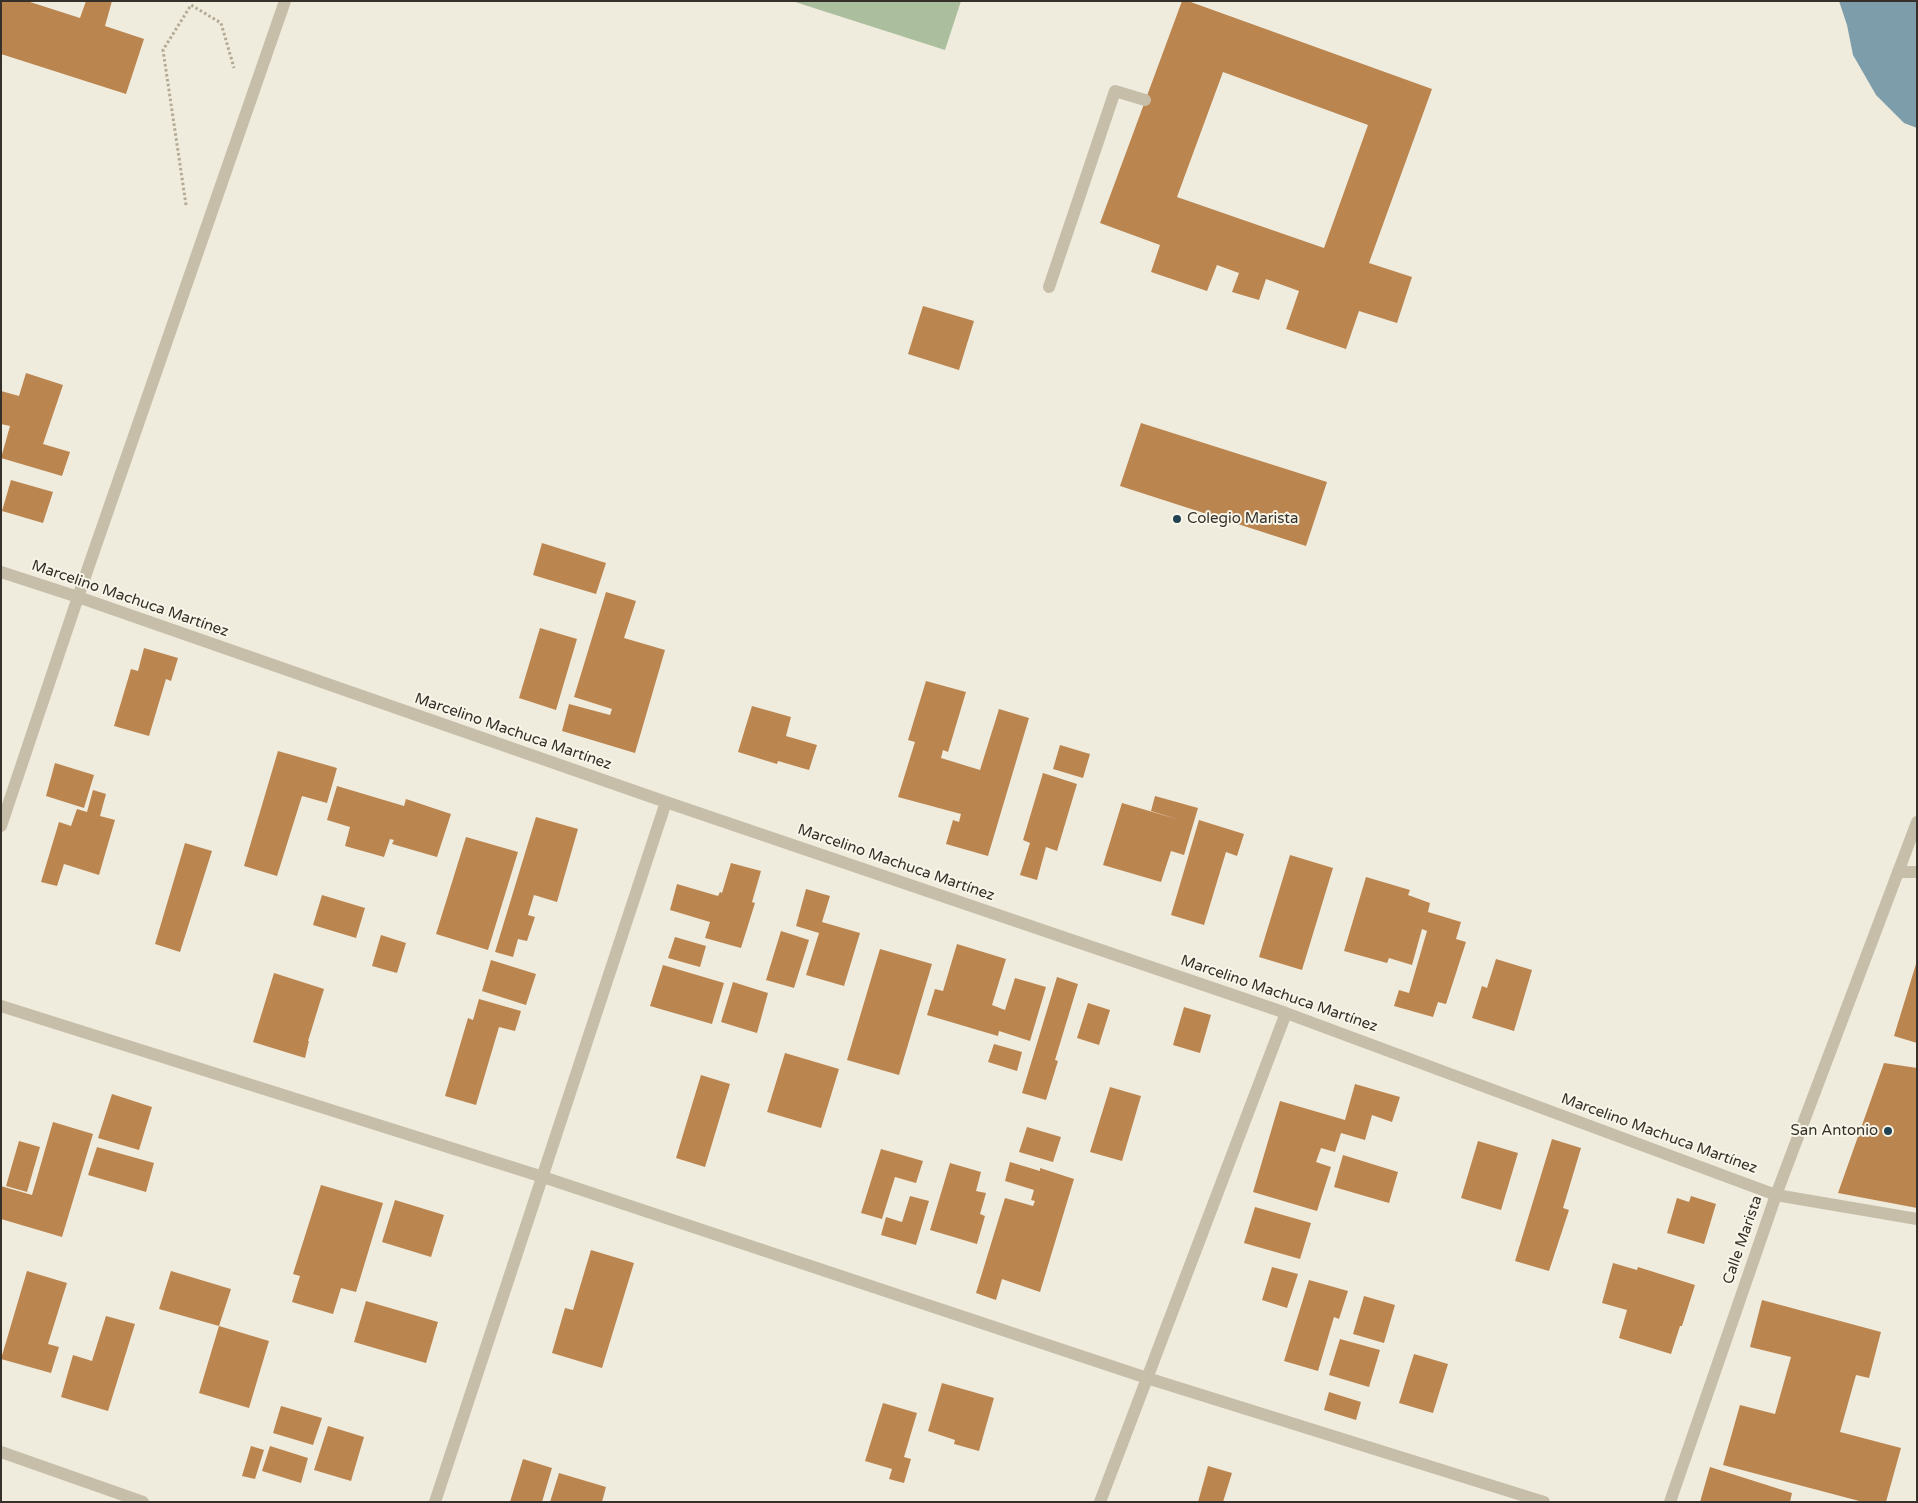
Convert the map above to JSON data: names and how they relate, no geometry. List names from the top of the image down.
{
  "streets": {
    "street": ["Marcelino Machuca Martínez", "Calle Marista"]
  },
  "crossings": [
    ["Marcelino Machuca Martínez", "Calle Marista"]
  ],
  "places": ["Colegio Marista", "San Antonio"]
}
